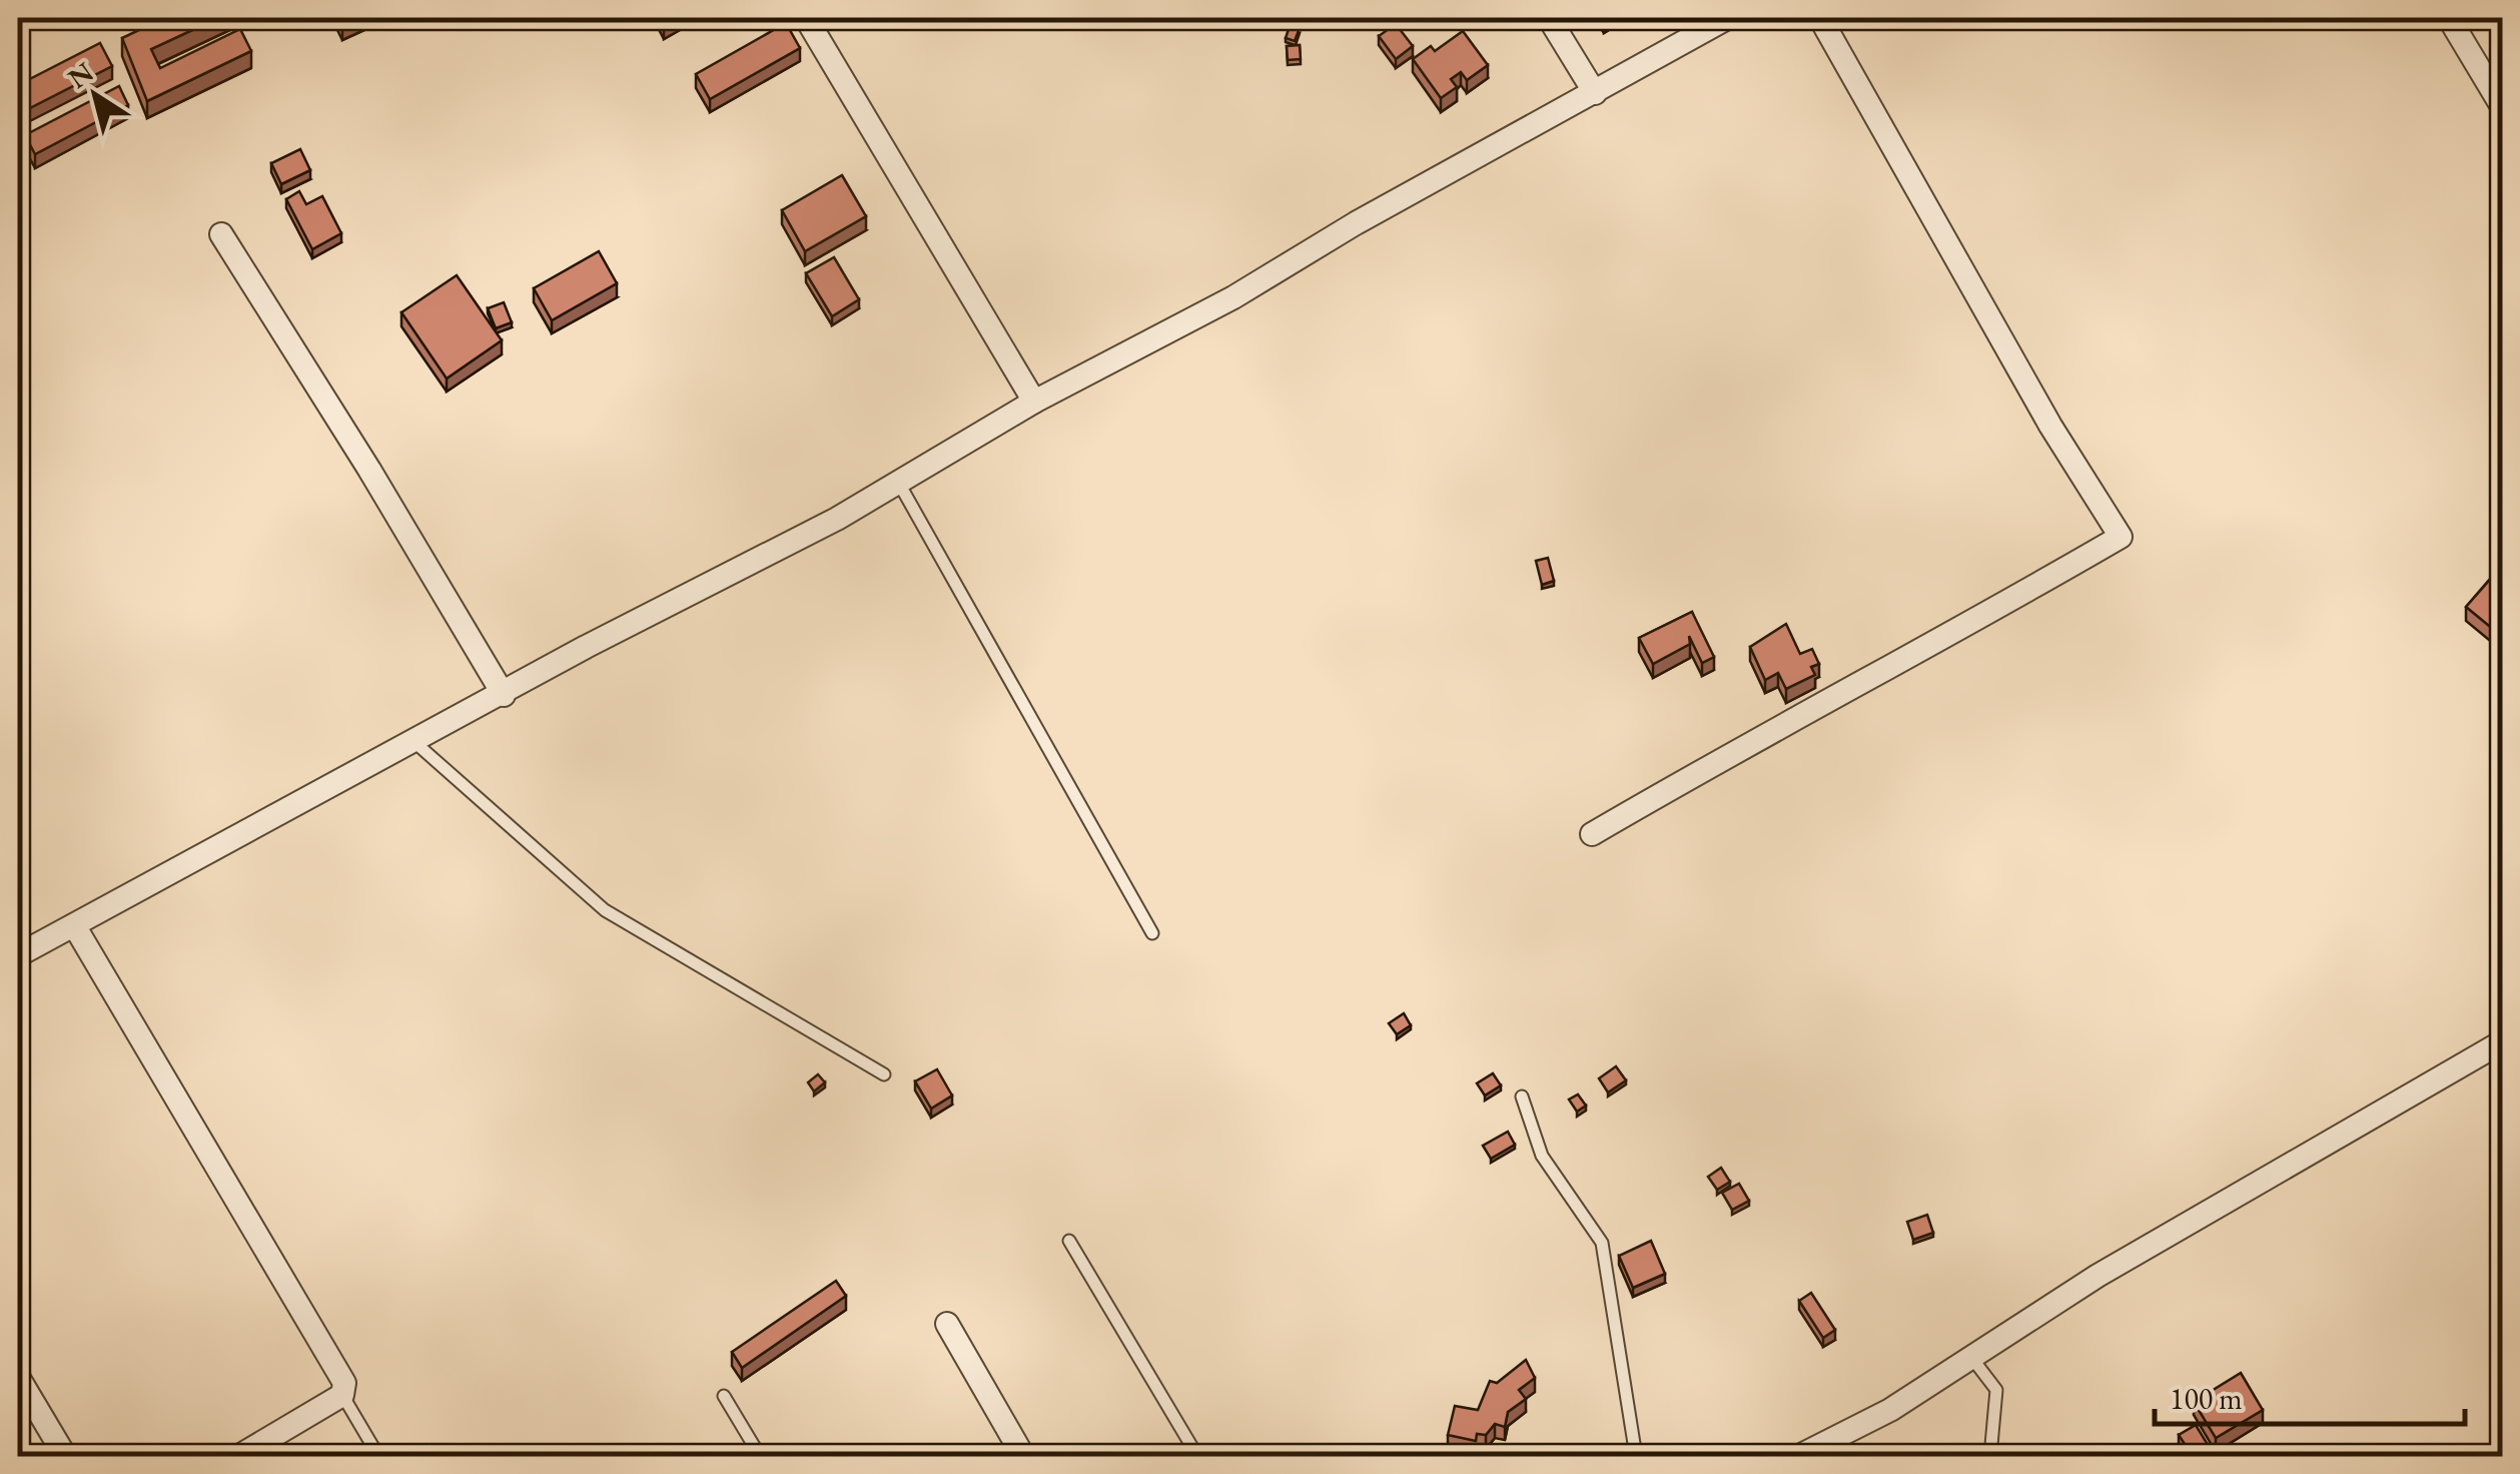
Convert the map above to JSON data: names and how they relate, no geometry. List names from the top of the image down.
{
  "scale_bar": "100 m",
  "north": "top left"
}
